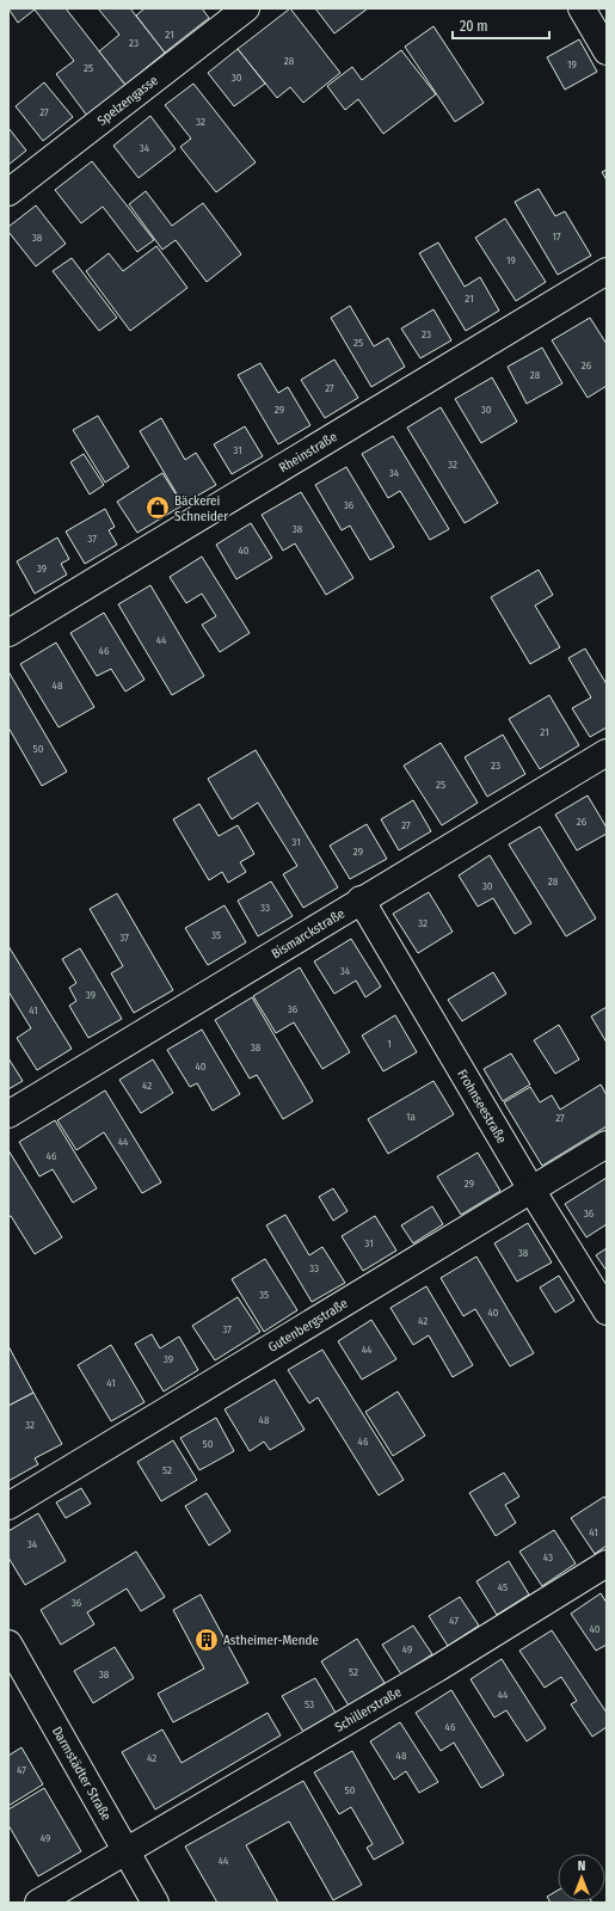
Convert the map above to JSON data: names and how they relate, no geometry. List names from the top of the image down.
{
  "streets": {
    "street": [
      "Spelzengasse",
      "Rheinstraße",
      "Bismarckstraße",
      "Frohnseestraße",
      "Gutenbergstraße",
      "Schillerstraße",
      "Darmstädter Straße"
    ]
  },
  "crossings": [
    ["Bismarckstraße", "Frohnseestraße"],
    ["Frohnseestraße", "Gutenbergstraße"],
    ["Schillerstraße", "Darmstädter Straße"]
  ],
  "places": {
    "shop": ["Bäckerei Schneider"],
    "building": ["Astheimer-Mende"]
  },
  "house_numbers": [
    "21",
    "23",
    "28",
    "19",
    "25",
    "30",
    "27",
    "32",
    "34",
    "17",
    "38",
    "19",
    "21",
    "23",
    "25",
    "26",
    "28",
    "27",
    "29",
    "30",
    "31",
    "32",
    "34",
    "36",
    "38",
    "37",
    "40",
    "39",
    "44",
    "46",
    "48",
    "21",
    "50",
    "23",
    "25",
    "26",
    "27",
    "31",
    "29",
    "28",
    "30",
    "33",
    "32",
    "35",
    "37",
    "34",
    "39",
    "36",
    "41",
    "1",
    "38",
    "40",
    "42",
    "1a",
    "27",
    "44",
    "46",
    "29",
    "36",
    "31",
    "38",
    "33",
    "35",
    "40",
    "42",
    "37",
    "44",
    "39",
    "41",
    "48",
    "32",
    "46",
    "50",
    "52",
    "41",
    "34",
    "43",
    "45",
    "36",
    "47",
    "40",
    "49",
    "52",
    "38",
    "44",
    "53",
    "46",
    "48",
    "42",
    "47",
    "50",
    "49",
    "44"
  ],
  "scale_bar": "20 m",
  "north": "top"
}
